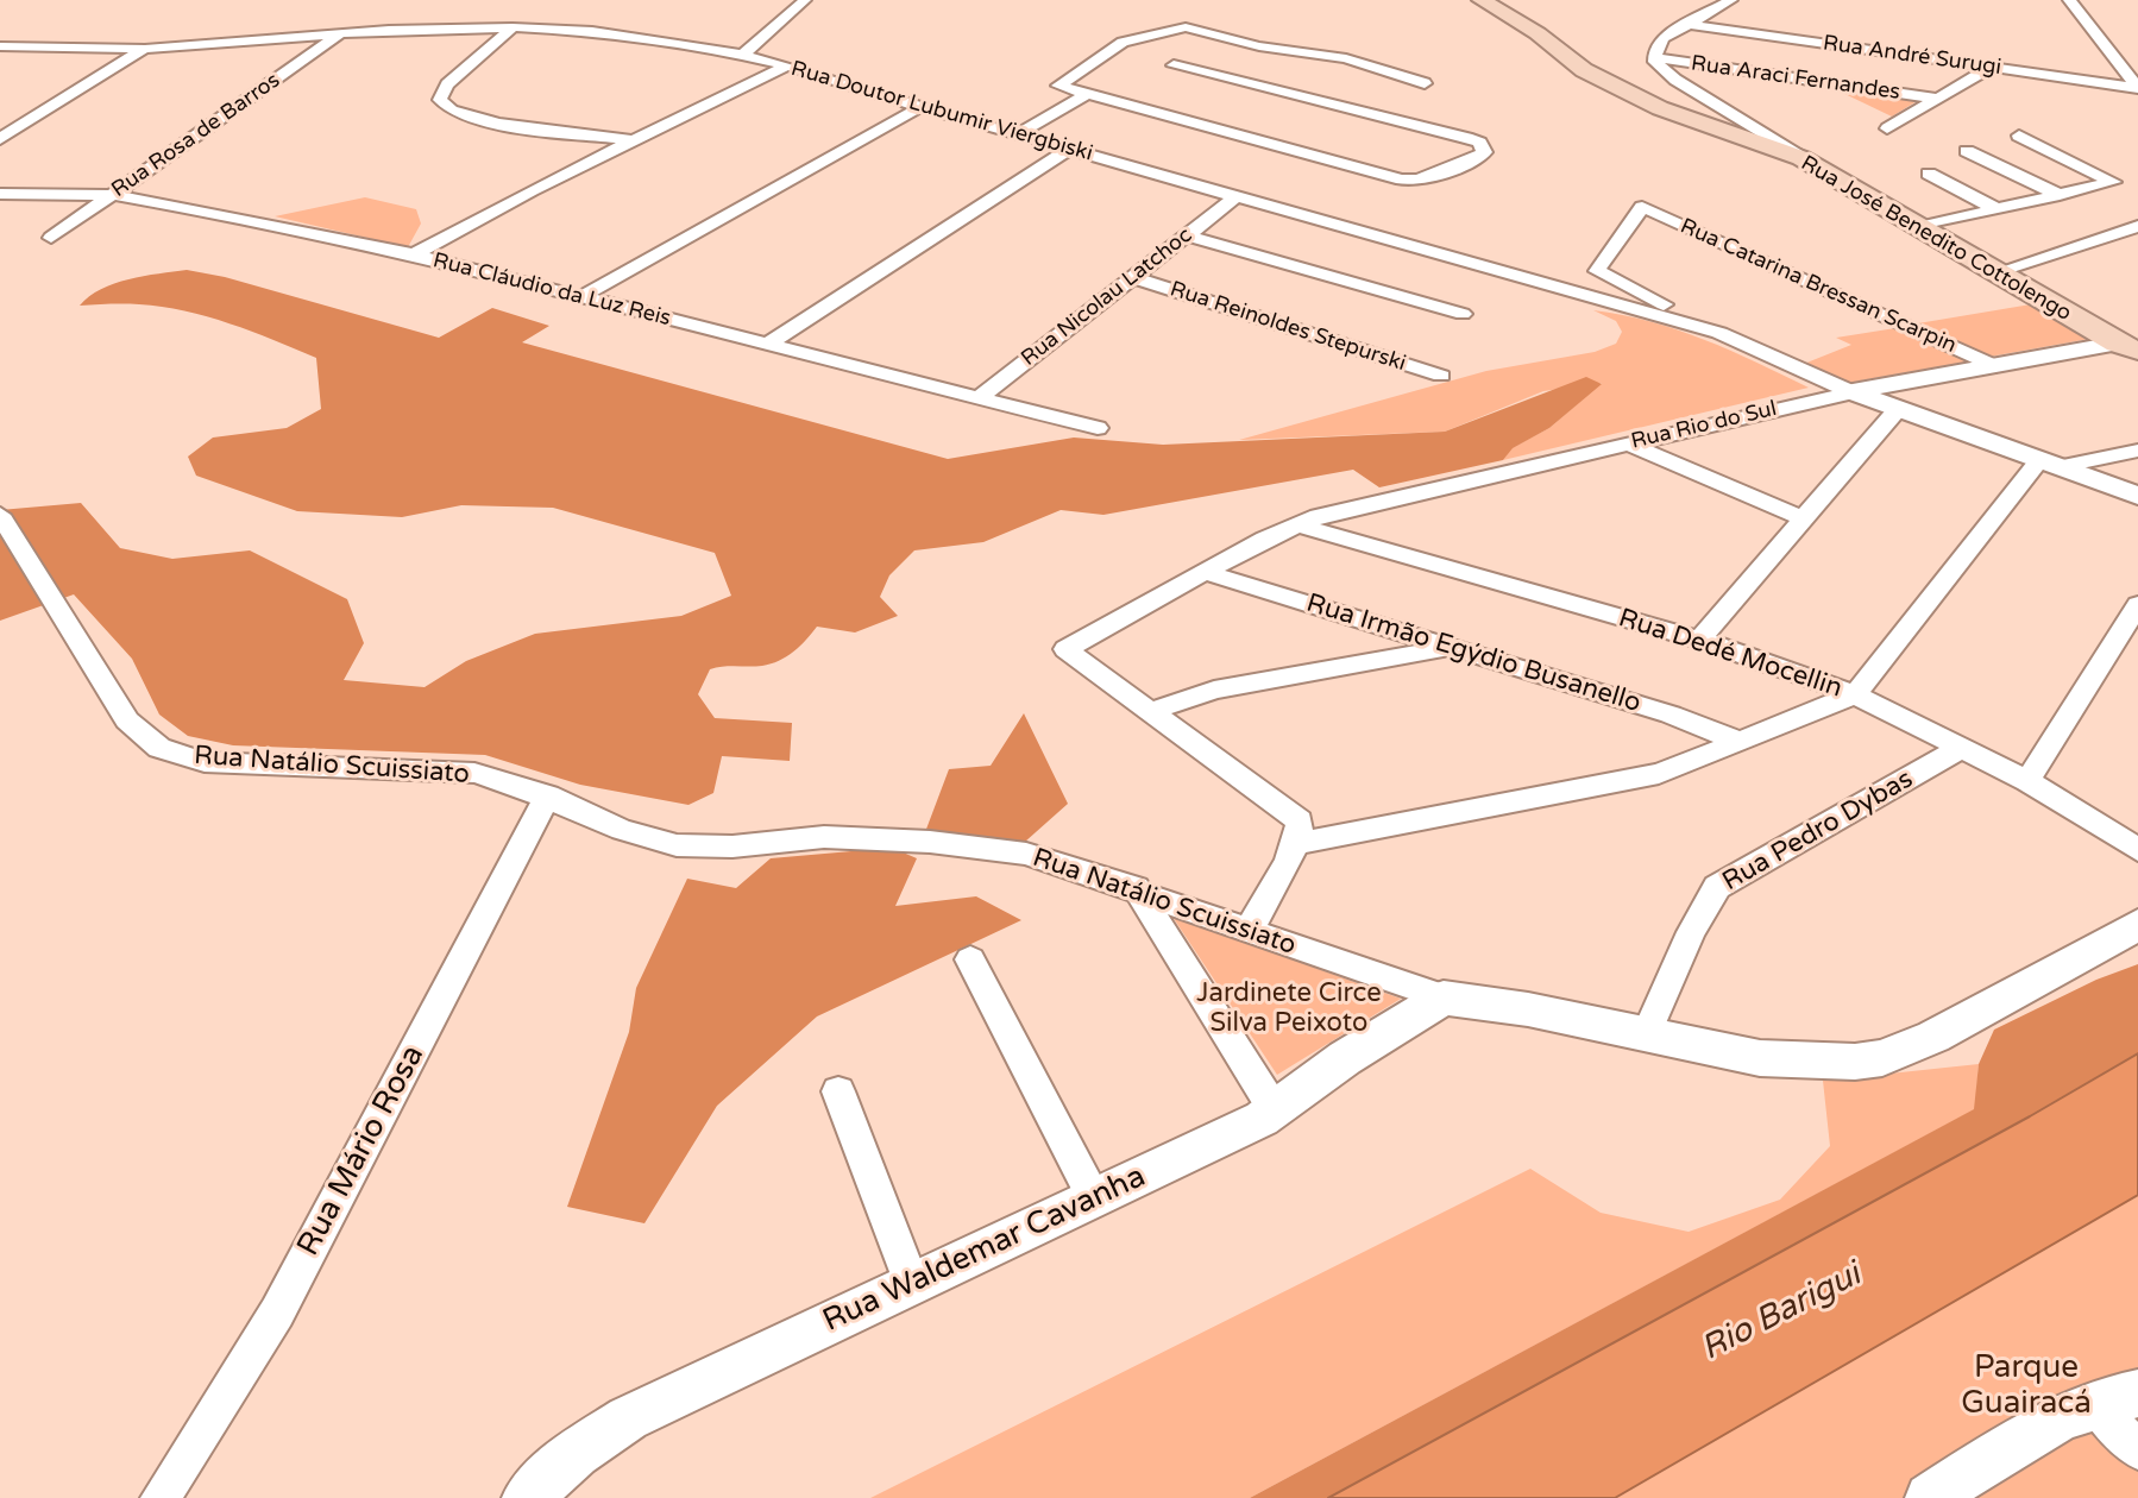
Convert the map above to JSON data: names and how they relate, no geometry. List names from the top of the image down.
{
  "streets": {
    "main road": ["Rua José Benedito Cottolengo"],
    "street": [
      "Rua André Surugi",
      "Rua Araci Fernandes",
      "Rua Doutor Lubumir Viergbiski",
      "Rua Rosa de Barros",
      "Rua Catarina Bressan Scarpin",
      "Rua Cláudio da Luz Reis",
      "Rua Nicolau Latchoc",
      "Rua Reinoldes Stepurski",
      "Rua Rio do Sul",
      "Rua Irmão Egýdio Busanello",
      "Rua Dedé Mocellin",
      "Rua Natálio Scuissiato",
      "Rua Pedro Dybas",
      "Rua Mário Rosa",
      "Rua Waldemar Cavanha"
    ]
  },
  "crossings": [
    ["Rua Doutor Lubumir Viergbiski", "Rua Rosa de Barros"],
    ["Rua Doutor Lubumir Viergbiski", "Rua Catarina Bressan Scarpin"],
    ["Rua Doutor Lubumir Viergbiski", "Rua Nicolau Latchoc"],
    ["Rua Doutor Lubumir Viergbiski", "Rua Rio do Sul"],
    ["Rua Rosa de Barros", "Rua Cláudio da Luz Reis"],
    ["Rua José Benedito Cottolengo", "Rua Rio do Sul"],
    ["Rua Catarina Bressan Scarpin", "Rua Rio do Sul"],
    ["Rua Cláudio da Luz Reis", "Rua Nicolau Latchoc"],
    ["Rua Nicolau Latchoc", "Rua Reinoldes Stepurski"],
    ["Rua Rio do Sul", "Rua Irmão Egýdio Busanello"],
    ["Rua Rio do Sul", "Rua Dedé Mocellin"],
    ["Rua Dedé Mocellin", "Rua Pedro Dybas"],
    ["Rua Natálio Scuissiato", "Rua Pedro Dybas"],
    ["Rua Natálio Scuissiato", "Rua Mário Rosa"],
    ["Rua Natálio Scuissiato", "Rua Waldemar Cavanha"]
  ],
  "water": ["Rio Barigui"],
  "parks": ["Jardinete Circe Silva Peixoto", "Parque Guairacá"]
}
